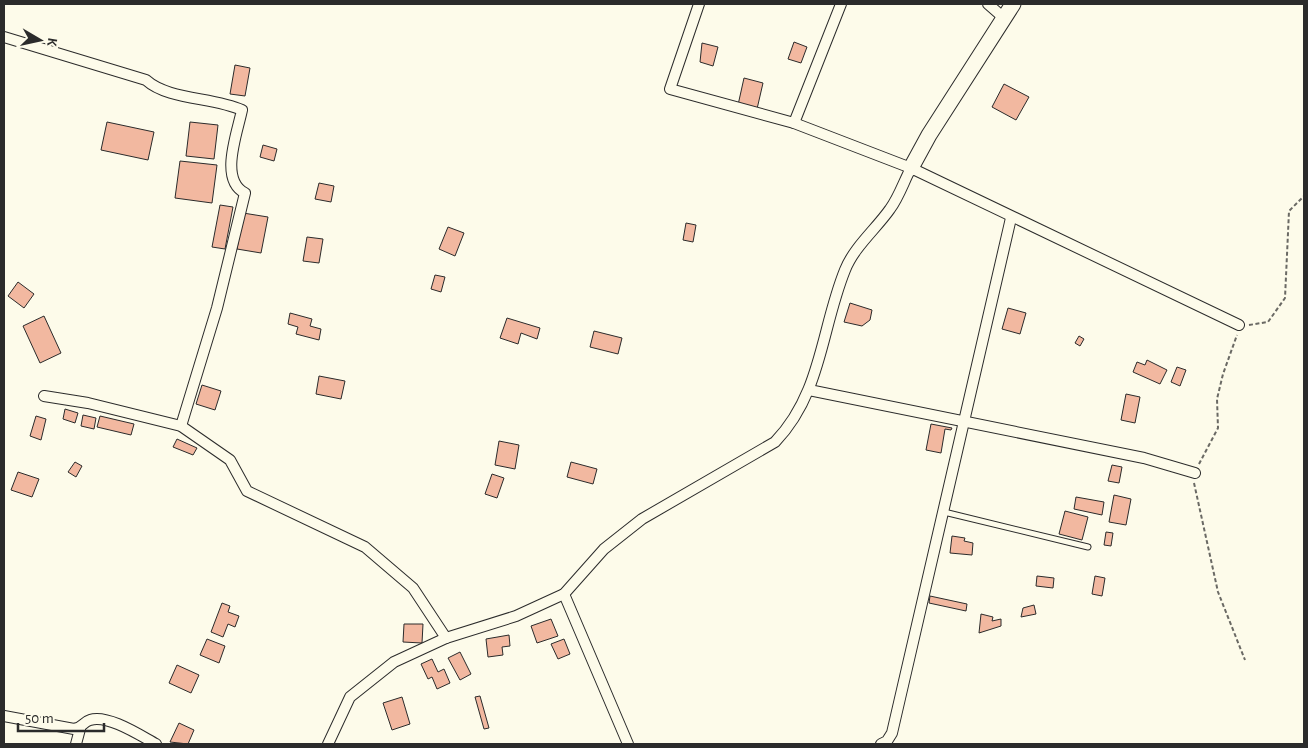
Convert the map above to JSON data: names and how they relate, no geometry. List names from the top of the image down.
{
  "scale_bar": "50 m",
  "north": "right"
}
